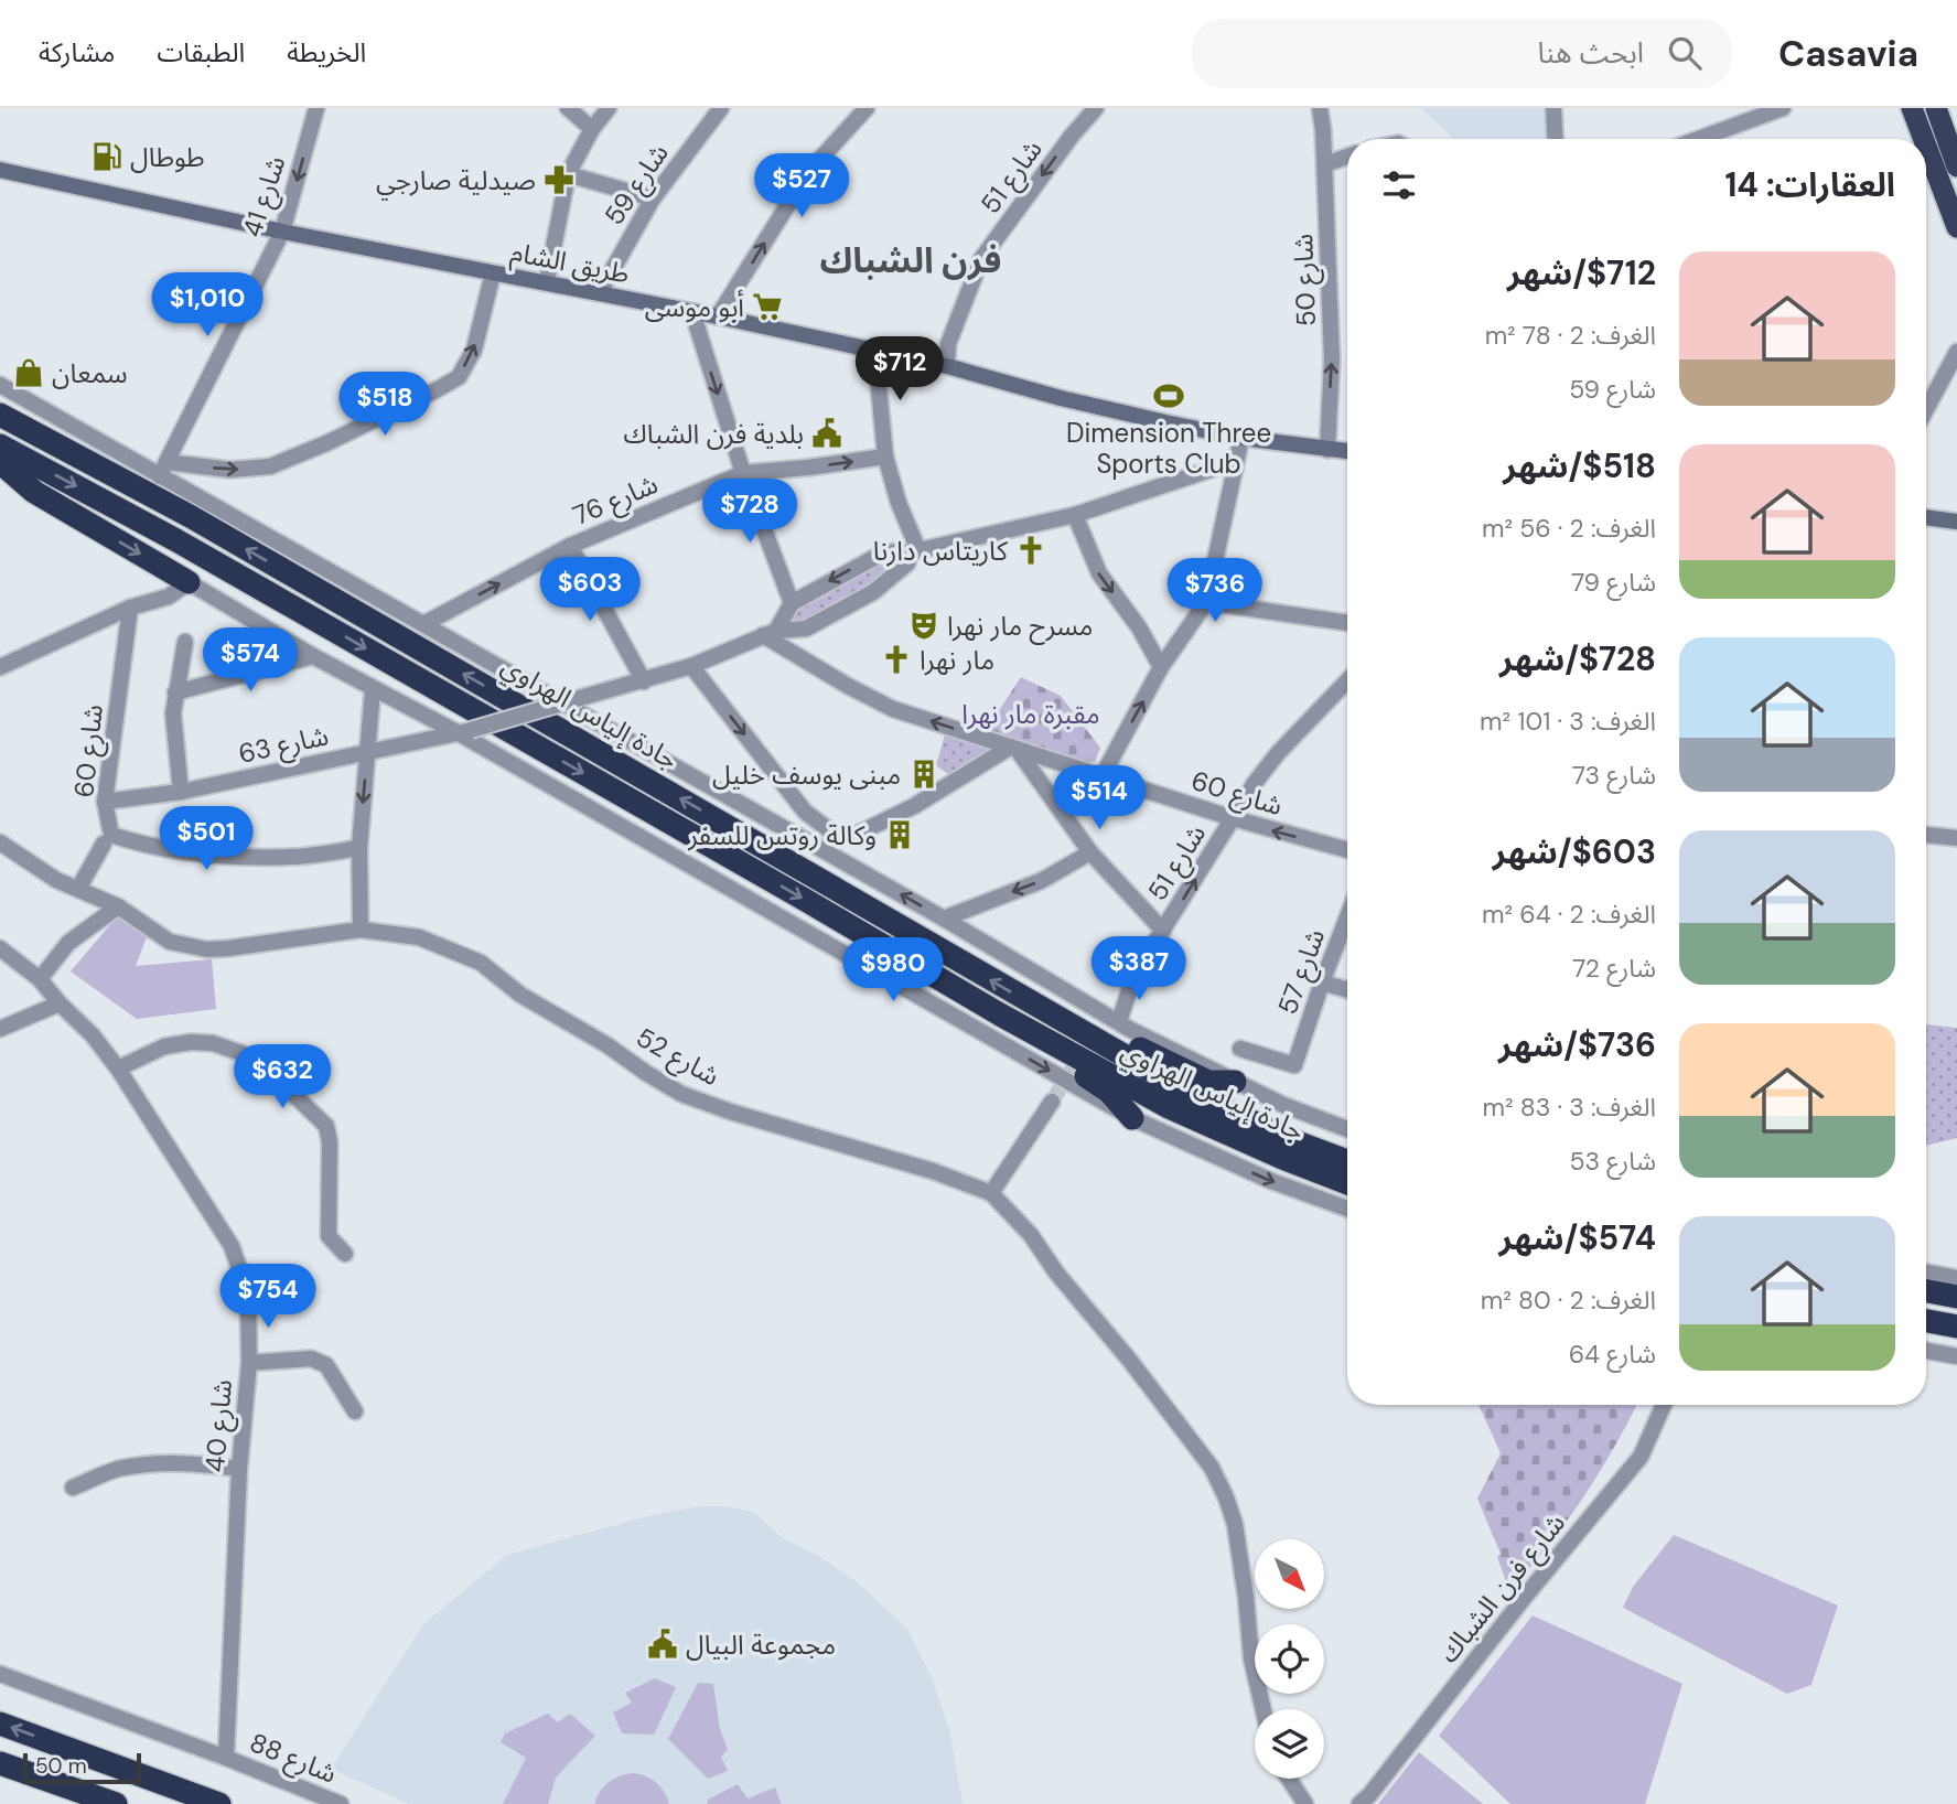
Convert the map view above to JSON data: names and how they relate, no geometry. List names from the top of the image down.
{
  "streets": {
    "highway": ["جادة إلياس الهراوي"],
    "main road": ["طريق الشام"],
    "street": [
      "شارع 51",
      "شارع 59",
      "شارع 41",
      "شارع 50",
      "شارع 76",
      "شارع 63",
      "شارع 60",
      "شارع 57",
      "شارع 52",
      "شارع 40",
      "شارع فرن الشباك",
      "شارع 88"
    ]
  },
  "crossings": [
    ["شارع 51", "طريق الشام"],
    ["شارع 51", "جادة إلياس الهراوي"],
    ["شارع 51", "شارع 60"],
    ["شارع 59", "طريق الشام"],
    ["شارع 41", "طريق الشام"],
    ["شارع 41", "جادة إلياس الهراوي"],
    ["طريق الشام", "شارع 50"],
    ["شارع 76", "جادة إلياس الهراوي"],
    ["جادة إلياس الهراوي", "شارع 63"],
    ["شارع 63", "شارع 60"],
    ["شارع 40", "شارع 88"]
  ],
  "one_way": ["شارع 50", "شارع 60"],
  "districts": ["فرن الشباك"],
  "parks": ["مقبرة مار نهرا"],
  "places": {
    "fuel station": ["طوطال"],
    "pharmacy": ["صيدلية صارجي"],
    "supermarket": ["أبو موسى"],
    "shop": ["سمعان"],
    "sports": ["Dimension Three Sports Club"],
    "public building": ["بلدية فرن الشباك", "مجموعة البيال"],
    "church": ["كاريتاس دارنا", "مار نهرا"],
    "theatre": ["مسرح مار نهرا"],
    "building": ["مبنى يوسف خليل", "وكالة روتس للسفر"]
  },
  "scale_bar": "50 m",
  "north": "bottom right",
  "page": {
    "header": "Casavia",
    "search": "ابحث هنا",
    "nav": ["الخريطة", "الطبقات", "مشاركة"],
    "heading": "العقارات: 14",
    "price": [
      "$527",
      "$1,010",
      "$712",
      "$518",
      "$728",
      "$603",
      "$736",
      "$574",
      "$514",
      "$501",
      "$387",
      "$980",
      "$632",
      "$754"
    ],
    "list": [
      {
        "name": "$712/شهر",
        "note": "الغرف: 2 · 78 m² · شارع 59"
      },
      {
        "name": "$518/شهر",
        "note": "الغرف: 2 · 56 m² · شارع 79"
      },
      {
        "name": "$728/شهر",
        "note": "الغرف: 3 · 101 m² · شارع 73"
      },
      {
        "name": "$603/شهر",
        "note": "الغرف: 2 · 64 m² · شارع 72"
      },
      {
        "name": "$736/شهر",
        "note": "الغرف: 3 · 83 m² · شارع 53"
      },
      {
        "name": "$574/شهر",
        "note": "الغرف: 2 · 80 m² · شارع 64"
      }
    ],
    "scale": "50 m"
  }
}
